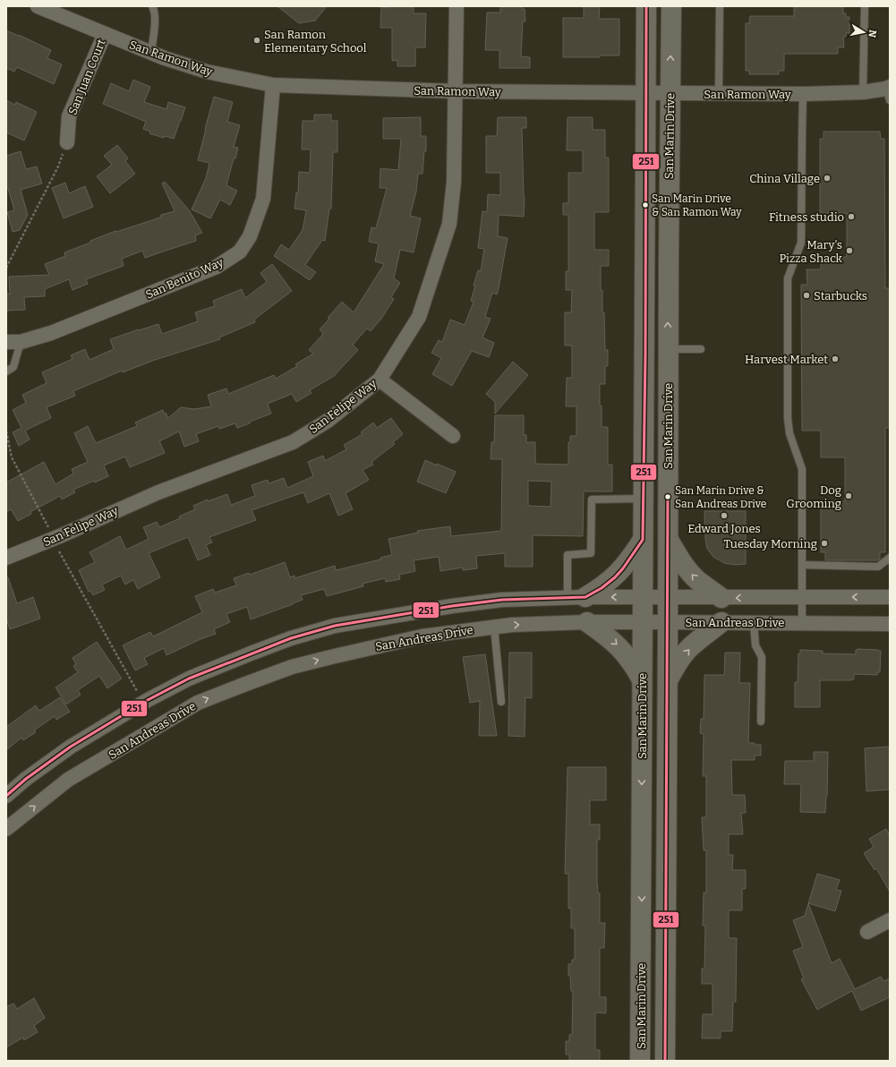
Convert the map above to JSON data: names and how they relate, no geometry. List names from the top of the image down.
{
  "streets": {
    "main road": ["San Marin Drive"],
    "street": [
      "San Ramon Way",
      "San Juan Court",
      "San Benito Way",
      "San Felipe Way",
      "San Andreas Drive"
    ]
  },
  "crossings": [
    ["San Ramon Way", "San Juan Court"],
    ["San Ramon Way", "San Marin Drive"],
    ["San Ramon Way", "San Benito Way"],
    ["San Ramon Way", "San Felipe Way"],
    ["San Marin Drive", "San Andreas Drive"]
  ],
  "places": [
    "San Ramon Elementary School",
    "China Village",
    "San Marin Drive & San Ramon Way",
    "Fitness studio",
    "Mary's Pizza Shack",
    "Starbucks",
    "Harvest Market",
    "Dog Grooming",
    "San Marin Drive & San Andreas Drive",
    "Edward Jones",
    "Tuesday Morning"
  ],
  "lines": ["transit line 251"],
  "north": "right"
}
